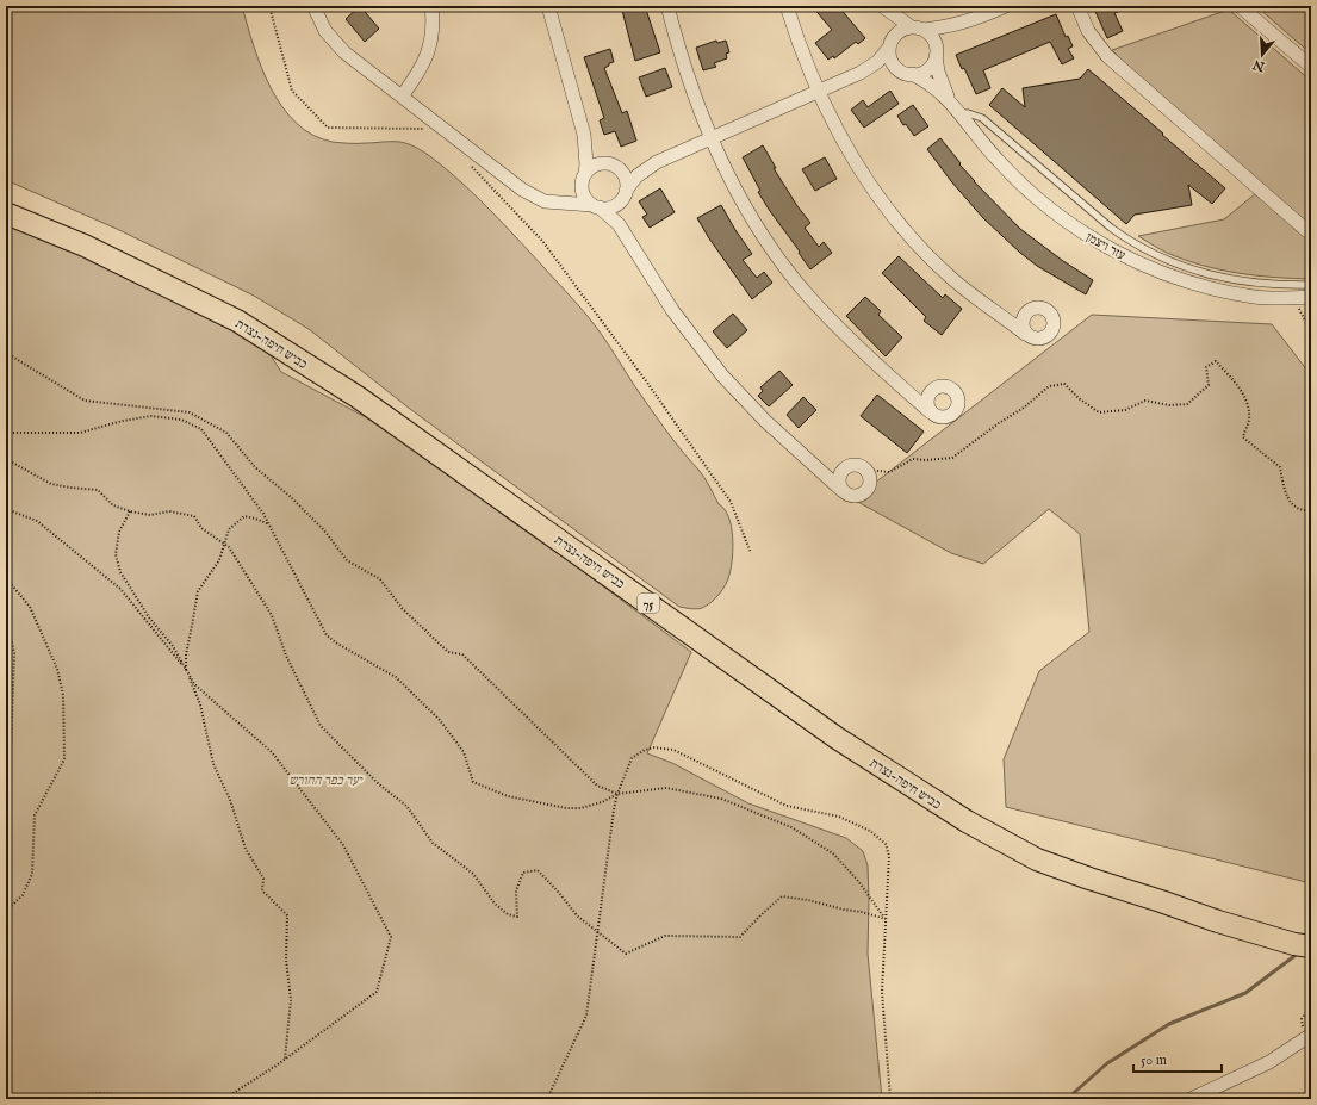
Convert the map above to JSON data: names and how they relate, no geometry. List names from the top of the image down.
{
  "streets": {
    "highway": ["כביש חיפה-נצרת", "75"],
    "street": ["עזר ויצמן"]
  },
  "parks": ["יער כפר החורש"],
  "scale_bar": "50 m",
  "north": "bottom"
}
